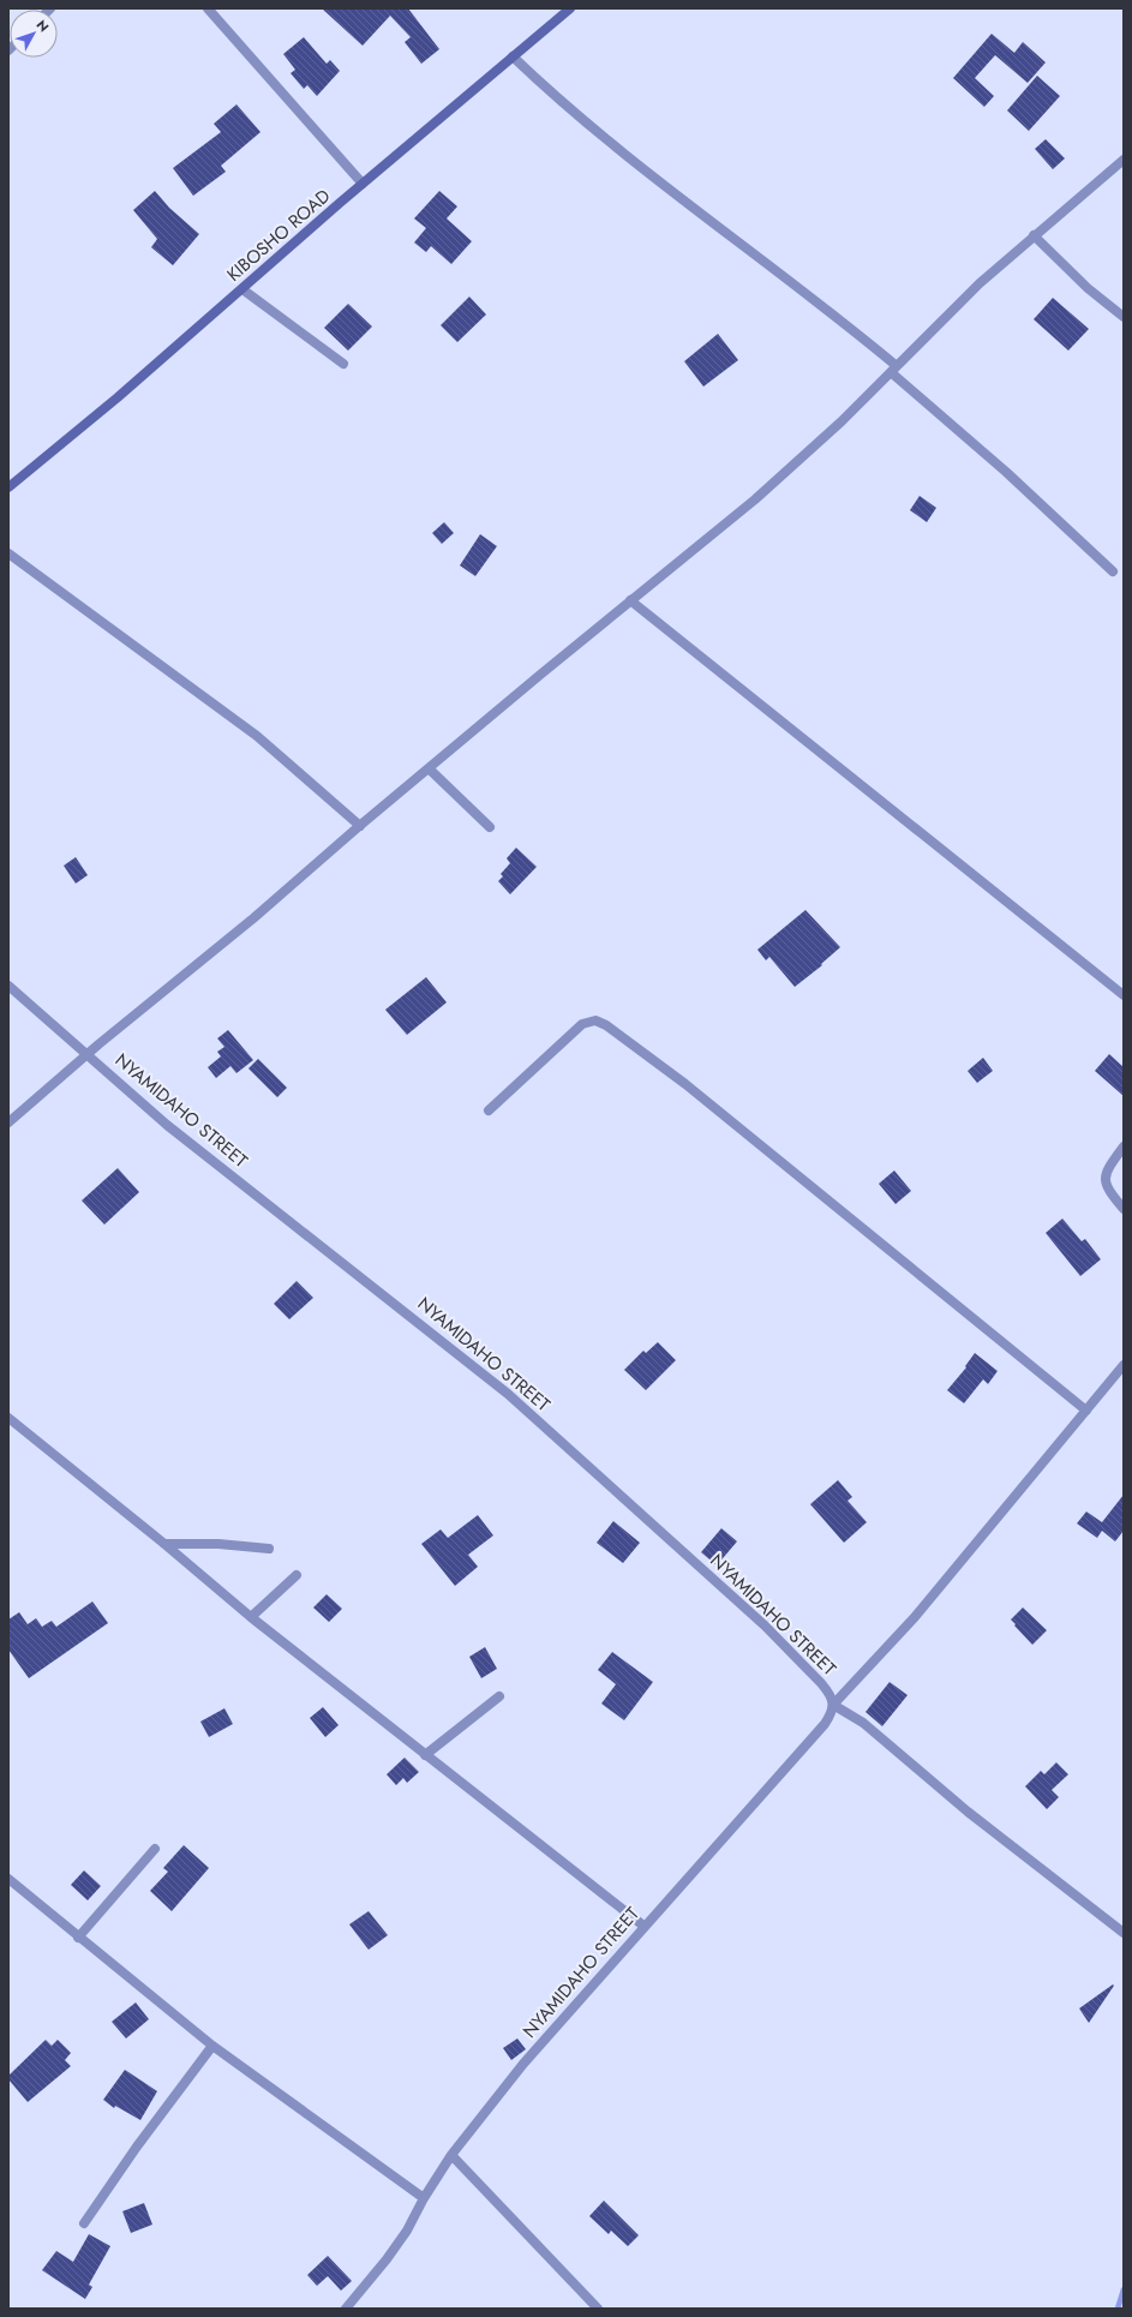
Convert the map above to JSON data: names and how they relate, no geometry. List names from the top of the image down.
{
  "streets": {
    "street": ["KIBOSHO ROAD", "NYAMIDAHO STREET"]
  },
  "north": "top right"
}
